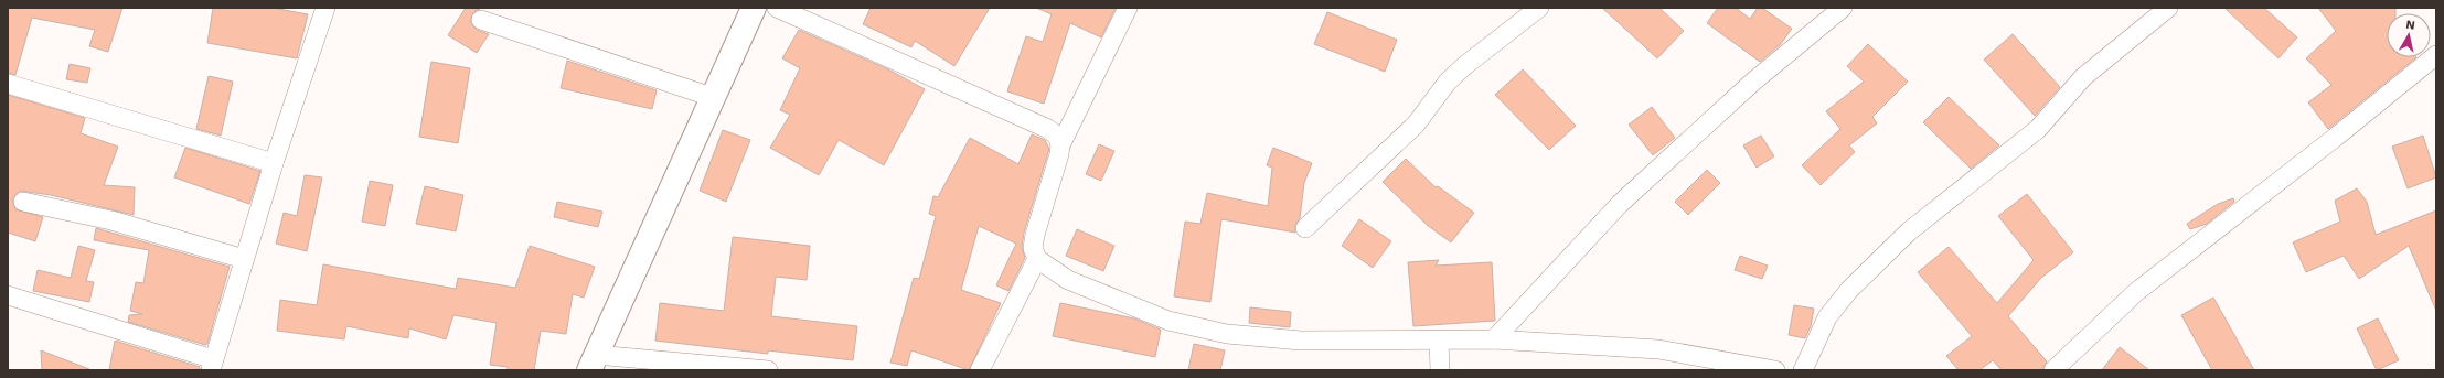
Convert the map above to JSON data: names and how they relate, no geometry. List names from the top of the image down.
{
  "north": "top"
}
